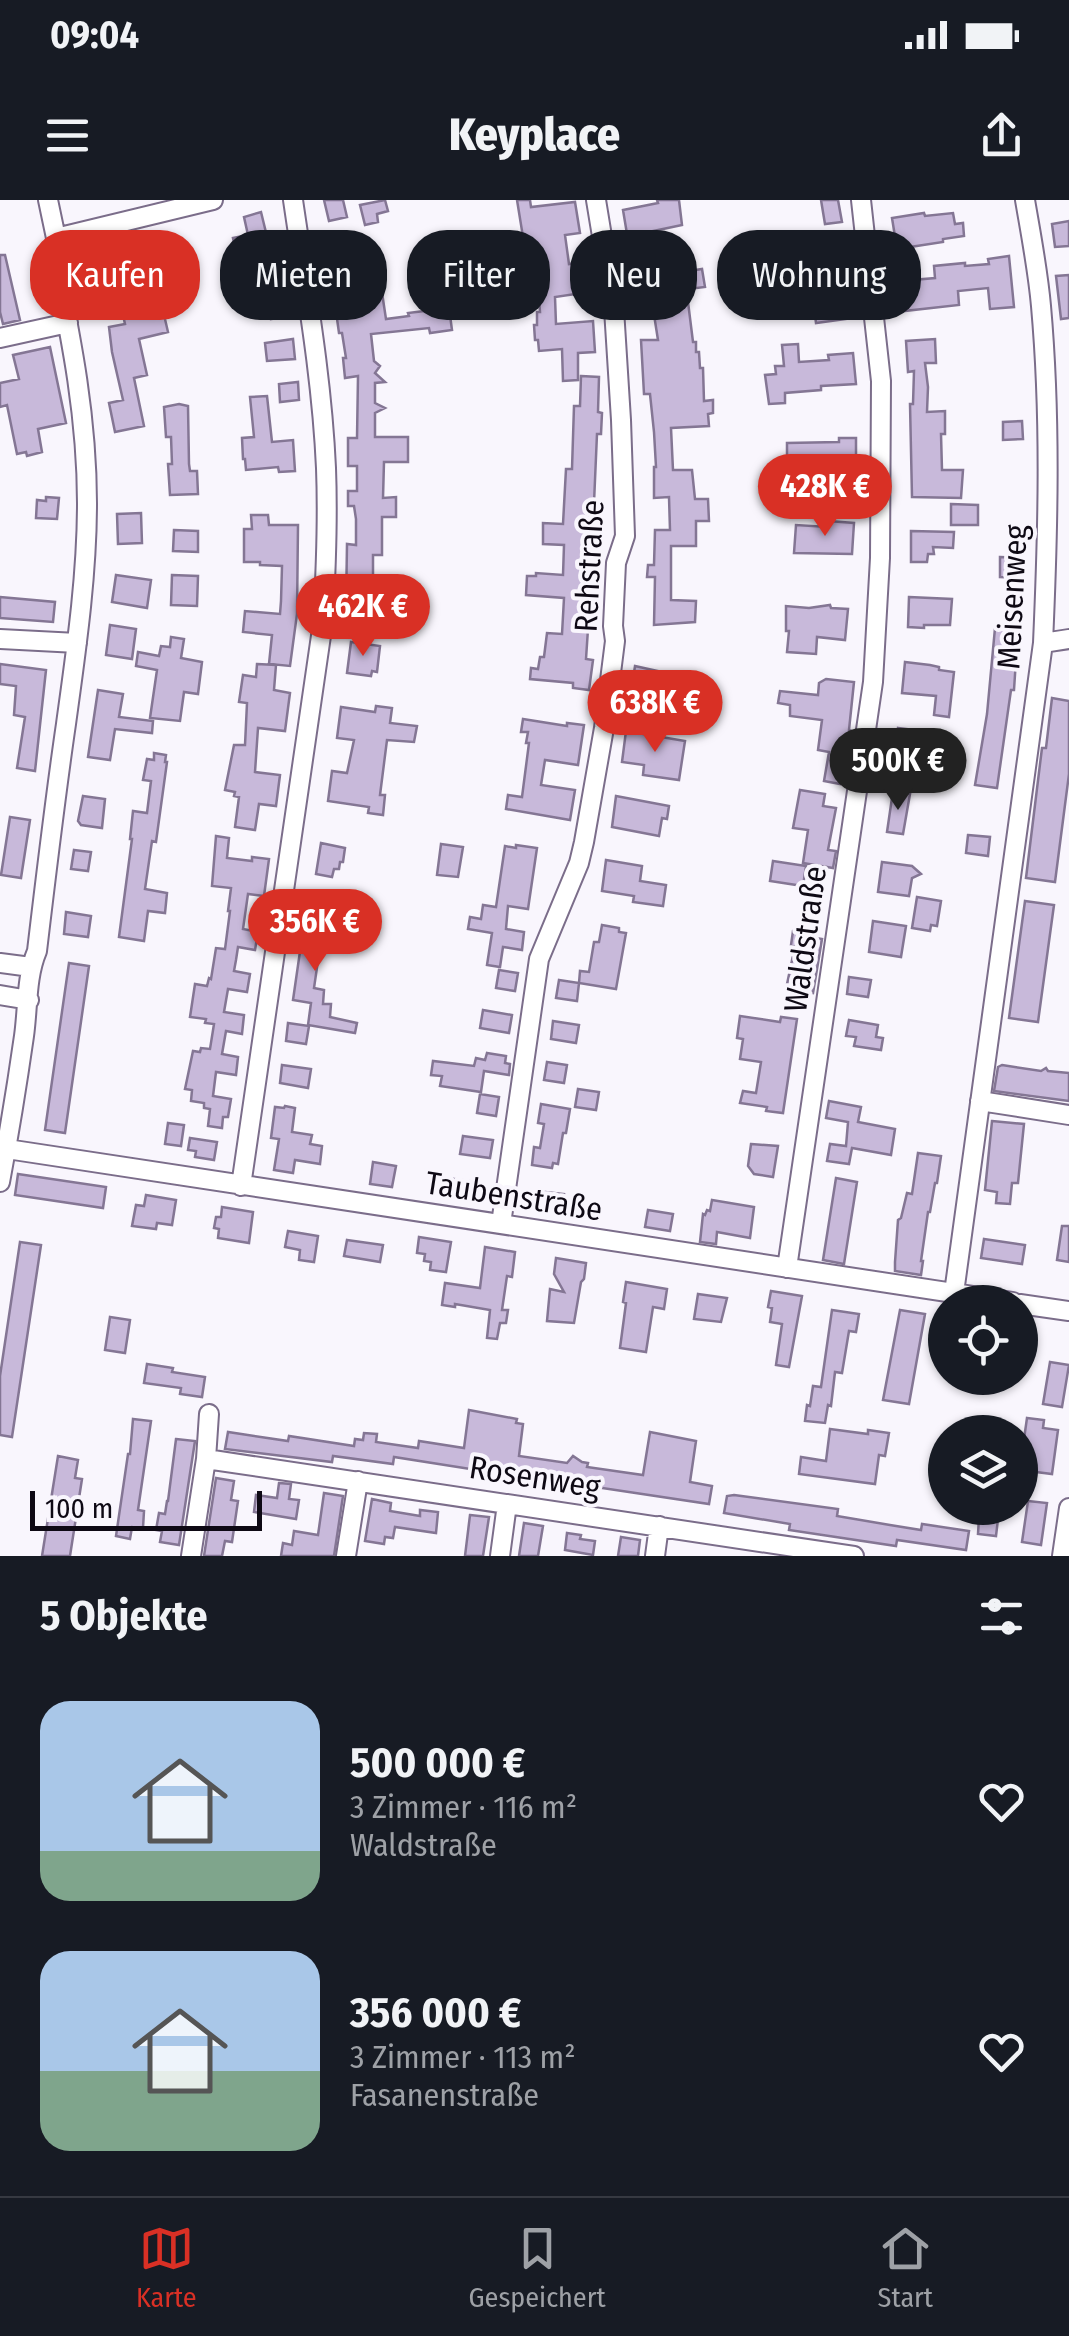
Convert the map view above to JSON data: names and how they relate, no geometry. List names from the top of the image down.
{
  "streets": {
    "street": [
      "Rehstraße",
      "Meisenweg",
      "Waldstraße",
      "Taubenstraße",
      "Rosenweg"
    ]
  },
  "crossings": [
    ["Rehstraße", "Taubenstraße"],
    ["Waldstraße", "Taubenstraße"]
  ],
  "scale_bar": "100 m",
  "page": {
    "status": "09:04",
    "header": "Keyplace",
    "chip": [
      "Kaufen",
      "Mieten",
      "Filter",
      "Neu",
      "Wohnung"
    ],
    "price": [
      "428K €",
      "462K €",
      "638K €",
      "500K €",
      "356K €"
    ],
    "scale": "100 m",
    "heading": "5 Objekte",
    "list": [
      {
        "name": "500 000 €",
        "note": "3 Zimmer · 116 m² · Waldstraße"
      },
      {
        "name": "356 000 €",
        "note": "3 Zimmer · 113 m² · Fasanenstraße"
      }
    ],
    "tabs": ["Karte", "Gespeichert", "Start"]
  }
}
